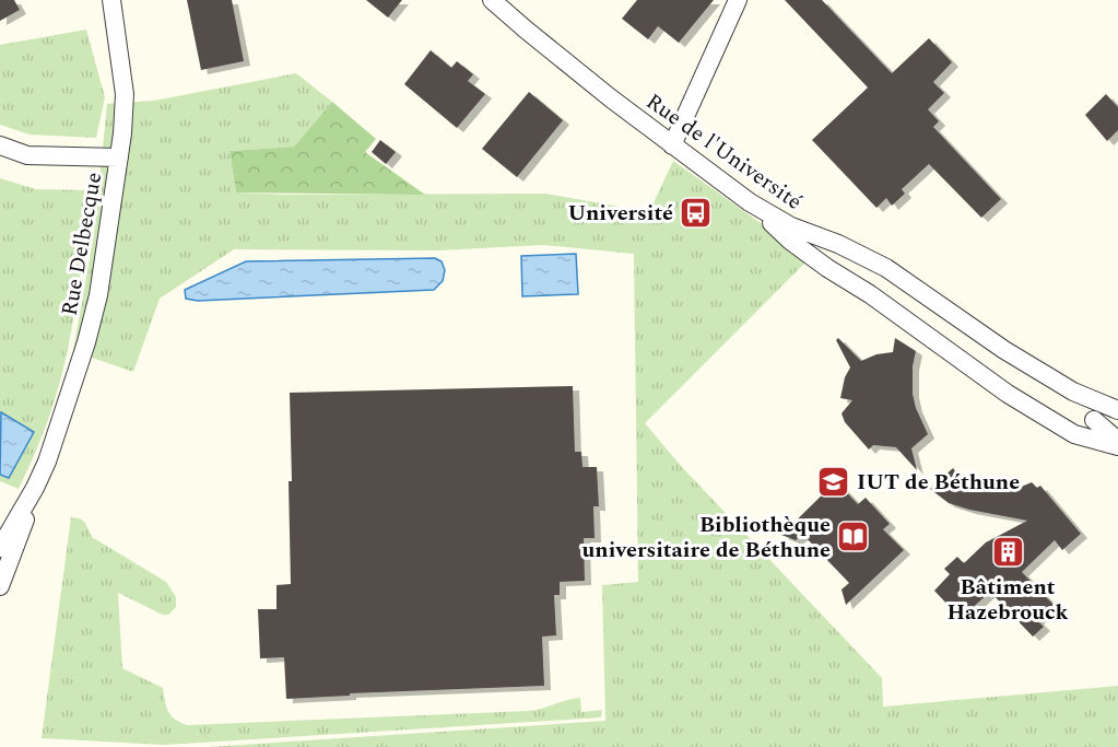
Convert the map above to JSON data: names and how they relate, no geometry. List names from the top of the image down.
{
  "streets": {
    "street": ["Rue de l'Université", "Rue Delbecque"]
  },
  "places": {
    "bus stop": ["Université"],
    "school or university": ["IUT de Béthune"],
    "library": ["Bibliothèque universitaire de Béthune"],
    "building": ["Bâtiment Hazebrouck"]
  }
}
